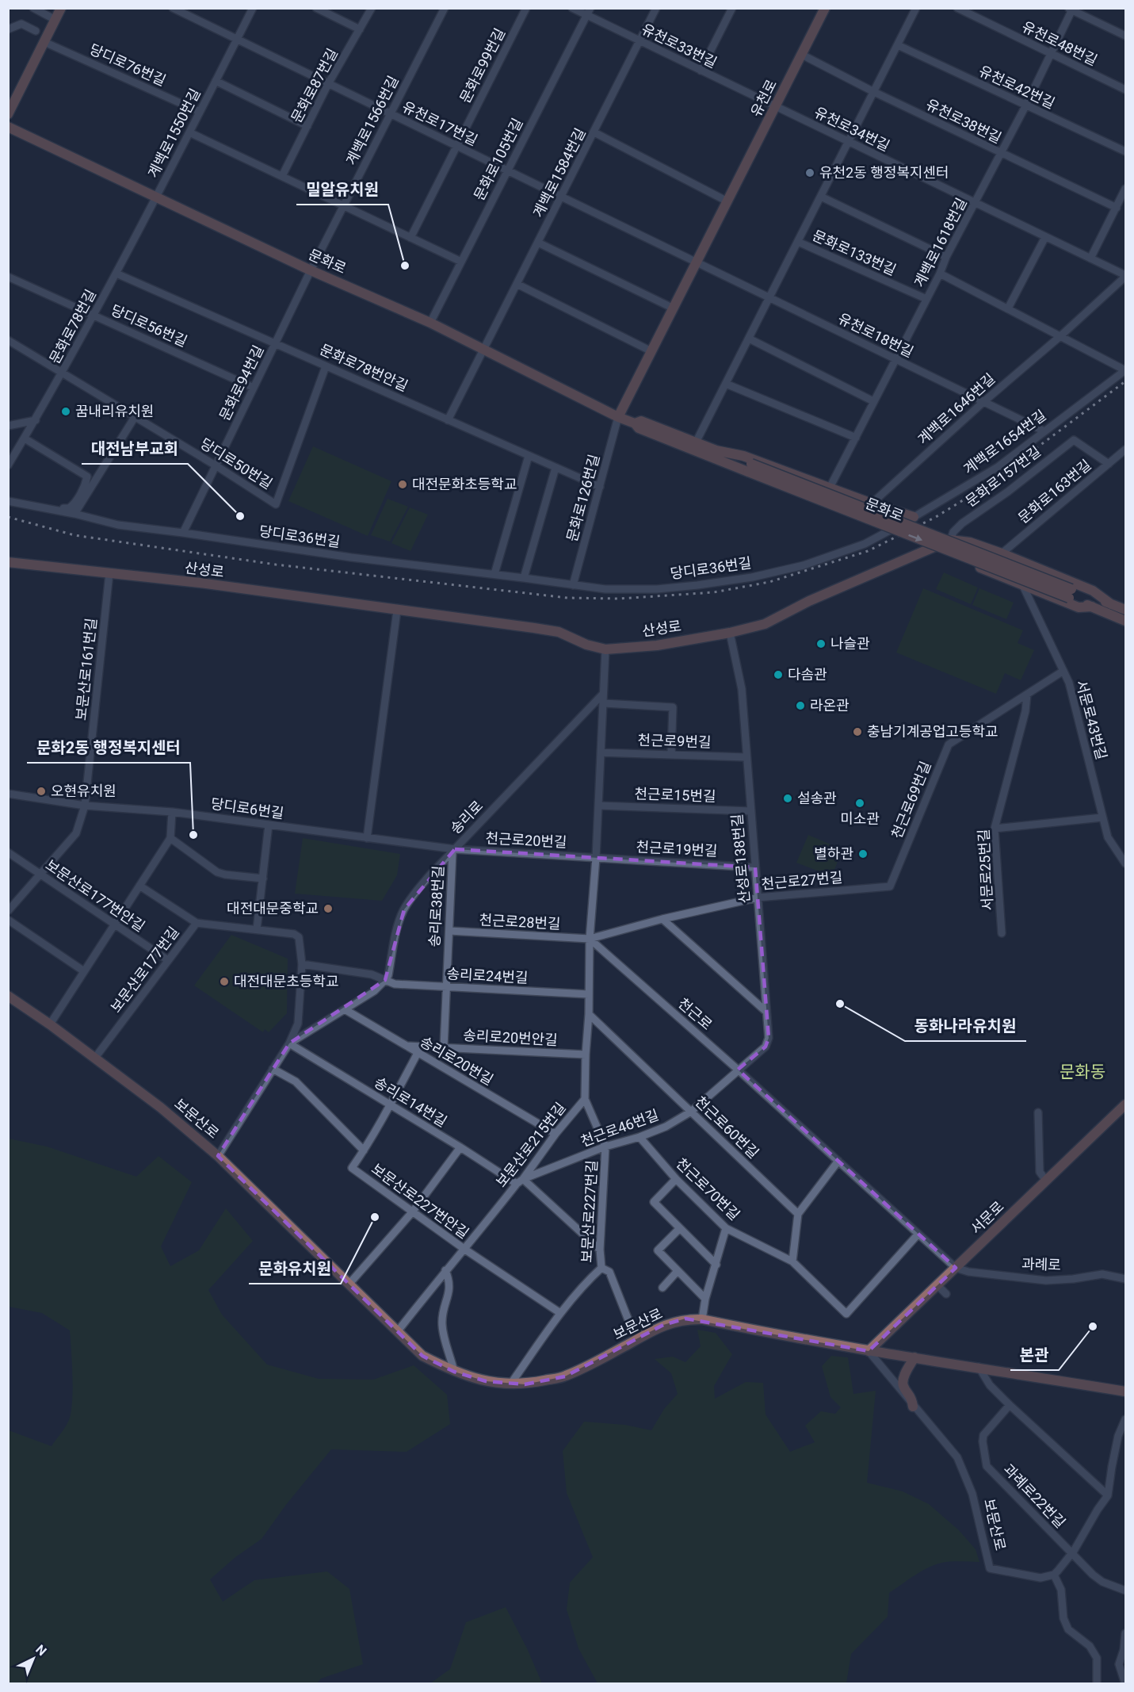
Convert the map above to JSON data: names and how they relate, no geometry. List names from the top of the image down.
{
  "streets": {
    "main road": [
      "유천로",
      "문화로",
      "산성로",
      "보문산로",
      "서문로"
    ],
    "street": [
      "유천로48번길",
      "유천로33번길",
      "당디로76번길",
      "문화로99번길",
      "문화로87번길",
      "유천로42번길",
      "계백로1566번길",
      "유천로38번길",
      "유천로17번길",
      "유천로34번길",
      "계백로1550번길",
      "문화로105번길",
      "계백로1584번길",
      "계백로1618번길",
      "문화로133번길",
      "당디로56번길",
      "문화로78번길",
      "유천로18번길",
      "문화로78번안길",
      "문화로94번길",
      "계백로1646번길",
      "계백로1654번길",
      "당디로50번길",
      "문화로157번길",
      "문화로163번길",
      "문화로126번길",
      "당디로36번길",
      "보문산로161번길",
      "서문로43번길",
      "천근로9번길",
      "천근로15번길",
      "천근로69번길",
      "당디로6번길",
      "송리로",
      "천근로20번길",
      "천근로19번길",
      "산성로138번길",
      "서문로25번길",
      "천근로27번길",
      "보문산로177번안길",
      "송리로38번길",
      "천근로28번길",
      "보문산로177번길",
      "송리로24번길",
      "천근로",
      "송리로20번안길",
      "송리로20번길",
      "송리로14번길",
      "천근로60번길",
      "천근로46번길",
      "보문산로215번길",
      "천근로70번길",
      "보문산로227번안길",
      "보문산로227번길",
      "과례로",
      "과례로22번길"
    ]
  },
  "crossings": [
    ["유천로48번길", "계백로1618번길"],
    ["유천로33번길", "유천로"],
    ["유천로33번길", "유천로34번길"],
    ["유천로33번길", "문화로105번길"],
    ["유천로33번길", "계백로1584번길"],
    ["당디로76번길", "계백로1550번길"],
    ["문화로99번길", "유천로17번길"],
    ["문화로87번길", "유천로17번길"],
    ["문화로87번길", "계백로1550번길"],
    ["유천로42번길", "계백로1618번길"],
    ["유천로42번길", "문화로133번길"],
    ["유천로", "유천로38번길"],
    ["유천로", "유천로17번길"],
    ["유천로", "유천로34번길"],
    ["유천로", "문화로"],
    ["유천로", "유천로18번길"],
    ["유천로", "문화로126번길"],
    ["계백로1566번길", "유천로17번길"],
    ["계백로1566번길", "문화로"],
    ["계백로1566번길", "문화로94번길"],
    ["유천로38번길", "계백로1618번길"],
    ["유천로38번길", "문화로133번길"],
    ["유천로17번길", "계백로1550번길"],
    ["유천로17번길", "문화로105번길"],
    ["유천로17번길", "계백로1584번길"],
    ["유천로17번길", "유천로18번길"],
    ["유천로34번길", "계백로1618번길"],
    ["유천로34번길", "문화로133번길"],
    ["유천로34번길", "계백로1646번길"],
    ["계백로1550번길", "문화로"],
    ["계백로1550번길", "문화로78번길"],
    ["문화로105번길", "문화로"],
    ["계백로1584번길", "문화로"],
    ["계백로1584번길", "문화로78번안길"],
    ["계백로1618번길", "문화로133번길"],
    ["계백로1618번길", "유천로18번길"],
    ["문화로133번길", "문화로"],
    ["문화로133번길", "유천로18번길"],
    ["문화로", "문화로78번길"],
    ["문화로", "문화로94번길"],
    ["문화로", "문화로126번길"],
    ["당디로56번길", "문화로78번길"],
    ["당디로56번길", "문화로94번길"],
    ["문화로78번길", "문화로78번안길"],
    ["문화로78번길", "당디로50번길"],
    ["유천로18번길", "계백로1646번길"],
    ["유천로18번길", "계백로1654번길"],
    ["문화로78번안길", "문화로94번길"],
    ["문화로78번안길", "당디로50번길"],
    ["문화로78번안길", "문화로126번길"],
    ["문화로94번길", "당디로50번길"],
    ["문화로94번길", "당디로36번길"],
    ["계백로1654번길", "당디로36번길"],
    ["문화로157번길", "문화로163번길"],
    ["문화로126번길", "당디로36번길"],
    ["산성로", "보문산로161번길"],
    ["산성로", "산성로138번길"],
    ["보문산로161번길", "당디로6번길"],
    ["보문산로161번길", "보문산로177번안길"],
    ["서문로43번길", "천근로69번길"],
    ["천근로9번길", "산성로138번길"],
    ["천근로15번길", "산성로138번길"],
    ["천근로69번길", "서문로25번길"],
    ["천근로69번길", "천근로27번길"],
    ["당디로6번길", "송리로"],
    ["당디로6번길", "천근로20번길"],
    ["당디로6번길", "송리로38번길"],
    ["송리로", "천근로20번길"],
    ["송리로", "송리로38번길"],
    ["송리로", "송리로24번길"],
    ["천근로20번길", "천근로19번길"],
    ["천근로20번길", "송리로38번길"],
    ["천근로19번길", "산성로138번길"],
    ["산성로138번길", "천근로27번길"],
    ["산성로138번길", "천근로"],
    ["산성로138번길", "천근로46번길"],
    ["천근로27번길", "천근로28번길"],
    ["천근로27번길", "천근로"],
    ["천근로27번길", "보문산로215번길"],
    ["보문산로177번안길", "보문산로177번길"],
    ["송리로38번길", "천근로28번길"],
    ["송리로38번길", "송리로24번길"],
    ["송리로38번길", "송리로20번안길"],
    ["천근로28번길", "천근로"],
    ["천근로28번길", "보문산로215번길"],
    ["보문산로177번길", "송리로14번길"],
    ["보문산로177번길", "보문산로"],
    ["송리로24번길", "보문산로215번길"],
    ["천근로", "천근로46번길"],
    ["천근로", "보문산로215번길"],
    ["천근로", "천근로70번길"],
    ["천근로", "서문로"],
    ["천근로", "과례로"],
    ["송리로20번안길", "송리로20번길"],
    ["송리로20번안길", "보문산로215번길"],
    ["송리로20번길", "보문산로215번길"],
    ["송리로20번길", "보문산로227번안길"],
    ["송리로14번길", "천근로46번길"],
    ["송리로14번길", "보문산로215번길"],
    ["송리로14번길", "보문산로227번안길"],
    ["송리로14번길", "보문산로227번길"],
    ["보문산로", "보문산로215번길"],
    ["보문산로", "보문산로227번길"],
    ["보문산로", "서문로"],
    ["보문산로", "과례로22번길"],
    ["천근로60번길", "천근로46번길"],
    ["천근로60번길", "보문산로215번길"],
    ["천근로46번길", "보문산로215번길"],
    ["천근로46번길", "천근로70번길"],
    ["천근로46번길", "보문산로227번길"],
    ["보문산로215번길", "보문산로227번안길"],
    ["보문산로215번길", "보문산로227번길"],
    ["보문산로227번안길", "보문산로227번길"],
    ["서문로", "과례로"]
  ],
  "districts": ["문화동"],
  "places": [
    "유천2동 행정복지센터",
    "밀알유치원",
    "꿈내리유치원",
    "대전문화초등학교",
    "대전남부교회",
    "나슬관",
    "다솜관",
    "라온관",
    "충남기계공업고등학교",
    "오현유치원",
    "설송관",
    "미소관",
    "문화2동 행정복지센터",
    "별하관",
    "대전대문중학교",
    "대전대문초등학교",
    "동화나라유치원",
    "문화유치원",
    "본관"
  ],
  "north": "top right"
}
